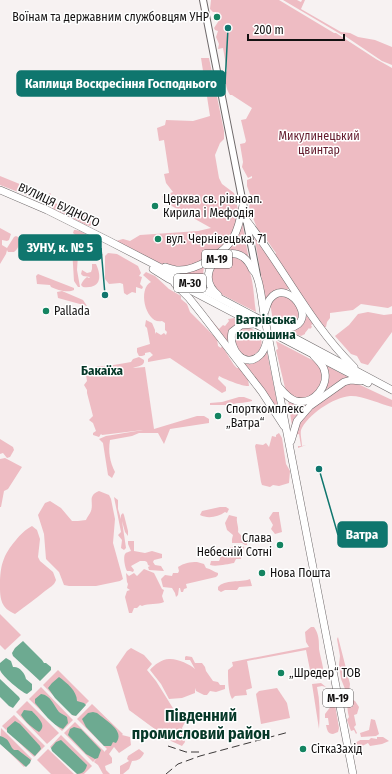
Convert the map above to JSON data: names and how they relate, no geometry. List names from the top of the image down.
{
  "streets": {
    "highway": ["ВУЛИЦЯ БУДНОГО", "М-19", "М-30"]
  },
  "crossings": [
    ["ВУЛИЦЯ БУДНОГО", "М-30"],
    ["М-19", "М-30"]
  ],
  "districts": ["Ватрівська конюшина", "Бакаїха", "Південний промисловий район"],
  "parks": ["Микулинецький цвинтар"],
  "places": [
    "Воїнам та державним службовцям УНР",
    "Каплиця Воскресіння Господнього",
    "Церква св. рівноап. Кирила і Мефодія",
    "вул. Чернівецька, 71",
    "ЗУНУ, к. № 5",
    "Pallada",
    "Спорткомплекс „Ватра“",
    "Ватра",
    "Слава Небесній Сотні",
    "Нова Пошта",
    "„Шредер“ ТОВ",
    "СіткаЗахід"
  ],
  "scale_bar": "200 m"
}
